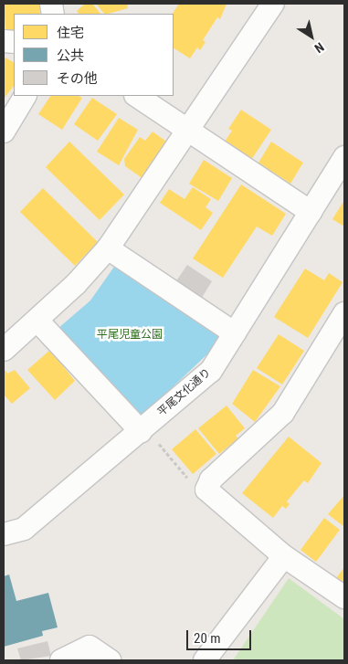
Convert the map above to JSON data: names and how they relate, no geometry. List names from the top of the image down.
{
  "streets": {
    "street": ["平尾文化通り"]
  },
  "parks": ["平尾児童公園"],
  "legend": ["住宅", "公共", "その他"],
  "scale_bar": "20 m",
  "north": "bottom right"
}
